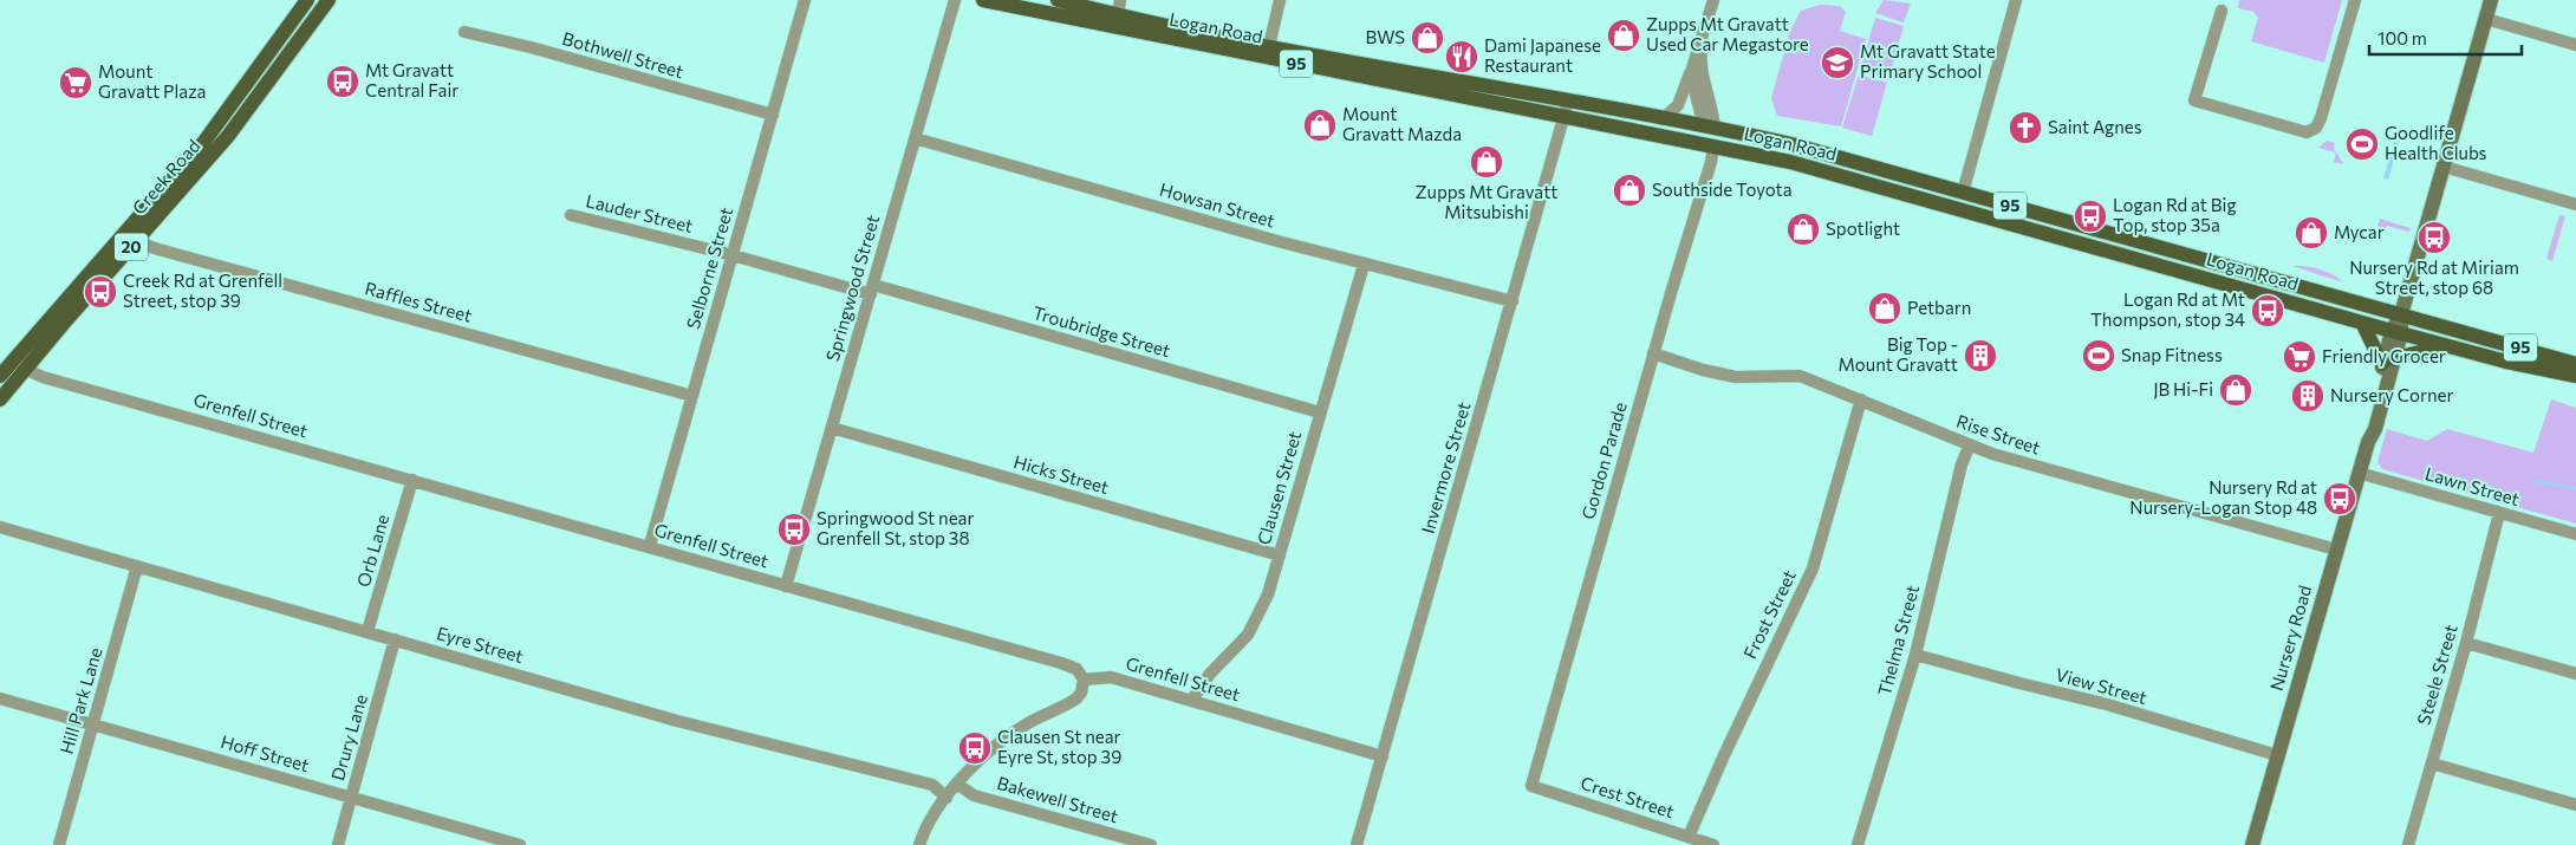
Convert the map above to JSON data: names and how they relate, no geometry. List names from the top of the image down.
{
  "streets": {
    "main road": [
      "Logan Road",
      "95",
      "Creek Road",
      "20",
      "Nursery Road"
    ],
    "street": [
      "Bothwell Street",
      "Howsan Street",
      "Lauder Street",
      "Selborne Street",
      "Springwood Street",
      "Raffles Street",
      "Troubridge Street",
      "Grenfell Street",
      "Rise Street",
      "Gordon Parade",
      "Invermore Street",
      "Hicks Street",
      "Lawn Street",
      "Clausen Street",
      "Orb Lane",
      "Frost Street",
      "Thelma Street",
      "Eyre Street",
      "Steele Street",
      "View Street",
      "Hill Park Lane",
      "Drury Lane",
      "Hoff Street",
      "Crest Street",
      "Bakewell Street"
    ]
  },
  "crossings": [
    ["Logan Road", "Gordon Parade"],
    ["Logan Road", "Invermore Street"],
    ["Logan Road", "Nursery Road"],
    ["Bothwell Street", "Selborne Street"],
    ["Creek Road", "Raffles Street"],
    ["Creek Road", "Grenfell Street"],
    ["Howsan Street", "Springwood Street"],
    ["Howsan Street", "Invermore Street"],
    ["Howsan Street", "Clausen Street"],
    ["Lauder Street", "Selborne Street"],
    ["Lauder Street", "Springwood Street"],
    ["Lauder Street", "Troubridge Street"],
    ["Selborne Street", "Raffles Street"],
    ["Selborne Street", "Grenfell Street"],
    ["Springwood Street", "Troubridge Street"],
    ["Springwood Street", "Grenfell Street"],
    ["Springwood Street", "Hicks Street"],
    ["Troubridge Street", "Clausen Street"],
    ["Grenfell Street", "Invermore Street"],
    ["Grenfell Street", "Clausen Street"],
    ["Grenfell Street", "Orb Lane"],
    ["Rise Street", "Gordon Parade"],
    ["Rise Street", "Frost Street"],
    ["Rise Street", "Nursery Road"],
    ["Rise Street", "Thelma Street"],
    ["Gordon Parade", "Crest Street"],
    ["Hicks Street", "Clausen Street"],
    ["Lawn Street", "Nursery Road"],
    ["Lawn Street", "Steele Street"],
    ["Orb Lane", "Eyre Street"],
    ["Frost Street", "Crest Street"],
    ["Nursery Road", "View Street"],
    ["Thelma Street", "View Street"],
    ["Eyre Street", "Hill Park Lane"],
    ["Eyre Street", "Drury Lane"],
    ["Hill Park Lane", "Hoff Street"],
    ["Drury Lane", "Hoff Street"]
  ],
  "places": {
    "shop": [
      "Zupps Mt Gravatt Used Car Megastore",
      "BWS",
      "Mount Gravatt Mazda",
      "Zupps Mt Gravatt Mitsubishi",
      "Southside Toyota",
      "Spotlight",
      "Mycar",
      "Petbarn",
      "JB Hi-Fi"
    ],
    "restaurant": ["Dami Japanese Restaurant"],
    "school or university": ["Mt Gravatt State Primary School"],
    "bus stop": [
      "Mt Gravatt Central Fair",
      "Logan Rd at Big Top, stop 35a",
      "Nursery Rd at Miriam Street, stop 68",
      "Creek Rd at Grenfell Street, stop 39",
      "Logan Rd at Mt Thompson, stop 34",
      "Nursery Rd at Nursery-Logan Stop 48",
      "Springwood St near Grenfell St, stop 38",
      "Clausen St near Eyre St, stop 39"
    ],
    "supermarket": ["Mount Gravatt Plaza", "Friendly Grocer"],
    "church": ["Saint Agnes"],
    "sports": ["Goodlife Health Clubs", "Snap Fitness"],
    "building": ["Big Top - Mount Gravatt", "Nursery Corner"]
  },
  "scale_bar": "100 m"
}
